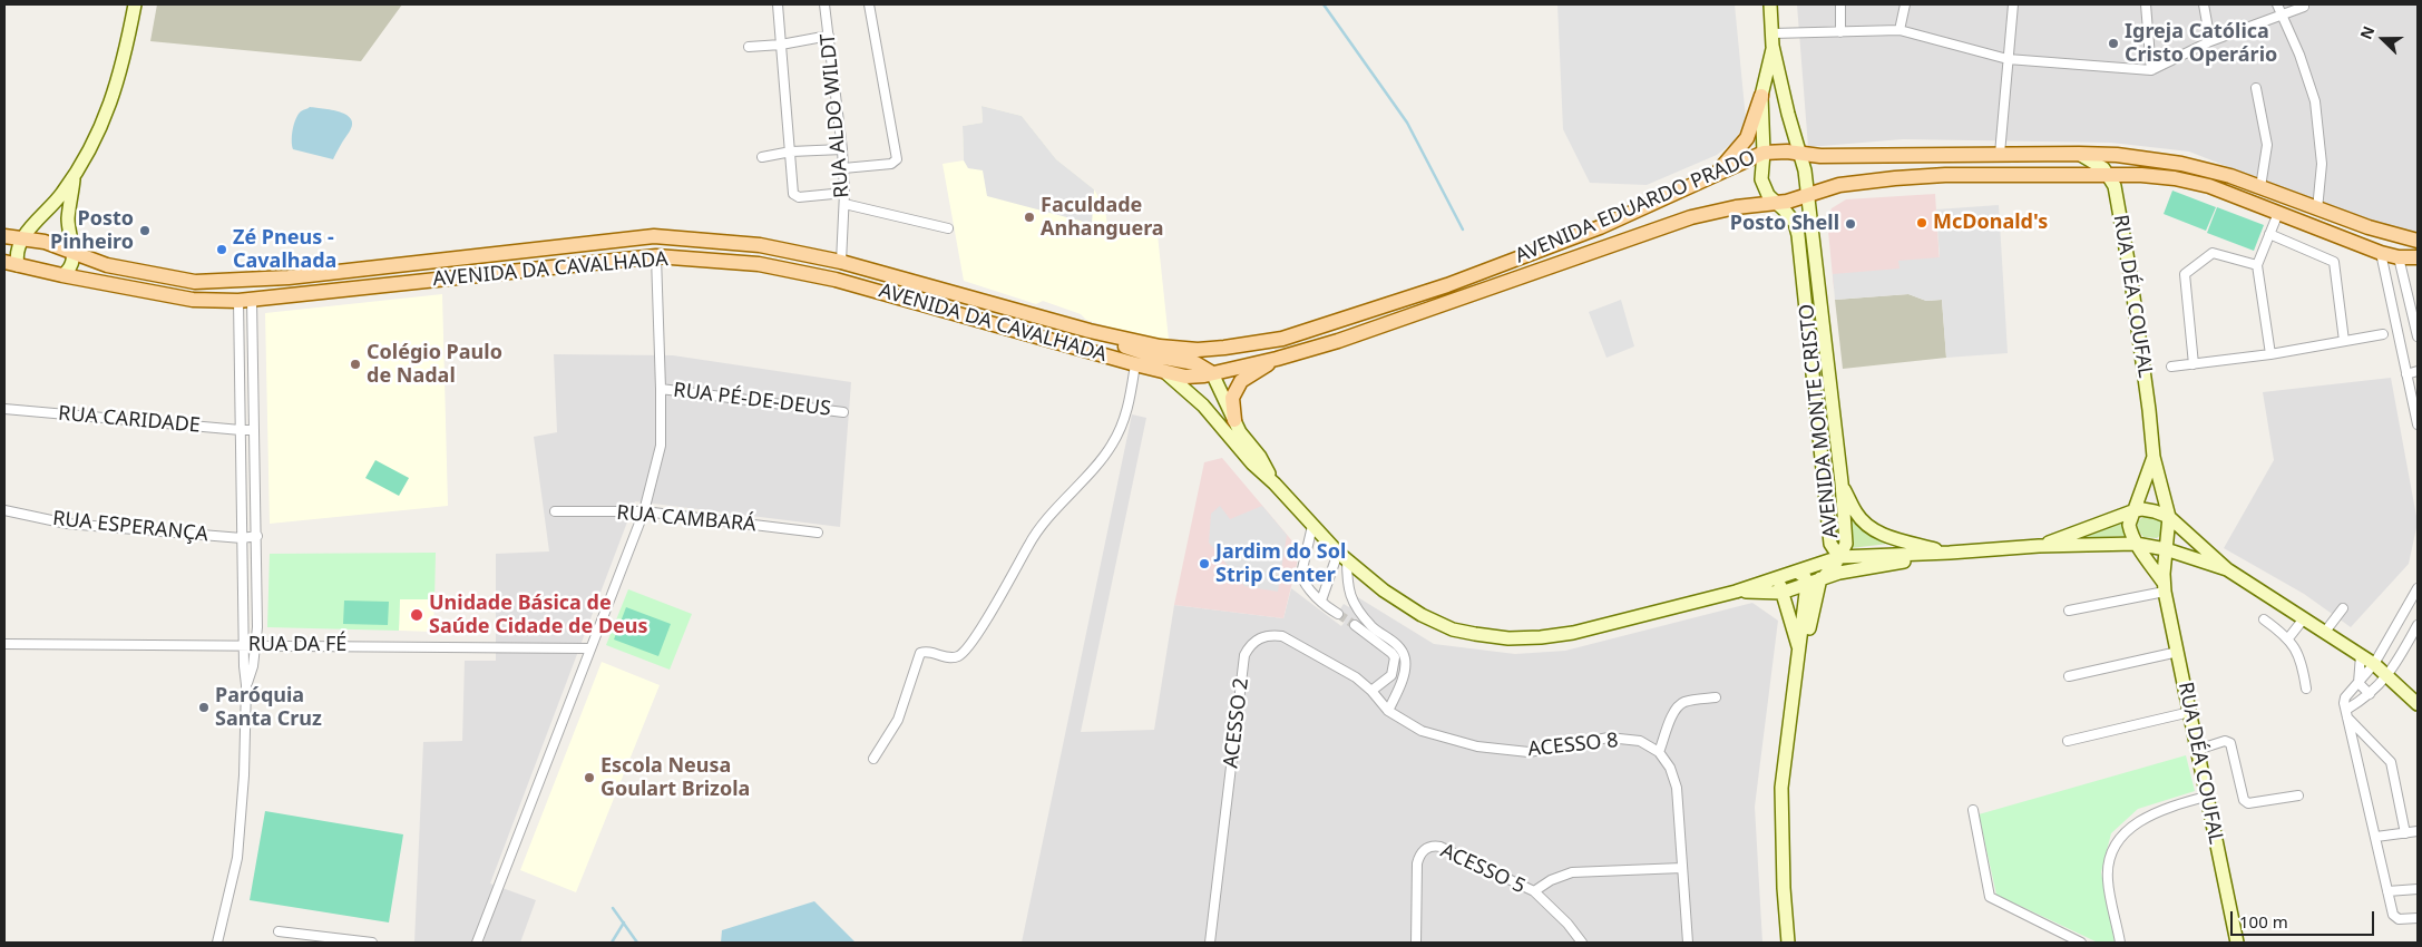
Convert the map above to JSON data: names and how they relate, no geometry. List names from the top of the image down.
{
  "streets": {
    "main road": [
      "AVENIDA EDUARDO PRADO",
      "AVENIDA DA CAVALHADA",
      "RUA DÉA COUFAL",
      "AVENIDA MONTE CRISTO"
    ],
    "street": [
      "RUA ALDO WILDT",
      "RUA PÉ-DE-DEUS",
      "RUA CARIDADE",
      "RUA CAMBARÁ",
      "RUA ESPERANÇA",
      "RUA DA FÉ",
      "ACESSO 2",
      "ACESSO 8",
      "ACESSO 5"
    ]
  },
  "crossings": [
    ["RUA ALDO WILDT", "AVENIDA DA CAVALHADA"],
    ["AVENIDA EDUARDO PRADO", "AVENIDA DA CAVALHADA"],
    ["AVENIDA EDUARDO PRADO", "RUA DÉA COUFAL"],
    ["AVENIDA EDUARDO PRADO", "AVENIDA MONTE CRISTO"],
    ["AVENIDA DA CAVALHADA", "RUA DÉA COUFAL"],
    ["AVENIDA DA CAVALHADA", "AVENIDA MONTE CRISTO"],
    ["ACESSO 2", "ACESSO 8"]
  ],
  "places": [
    "Igreja Católica Cristo Operário",
    "Faculdade Anhanguera",
    "McDonald's",
    "Posto Shell",
    "Posto Pinheiro",
    "Zé Pneus - Cavalhada",
    "Colégio Paulo de Nadal",
    "Jardim do Sol Strip Center",
    "Unidade Básica de Saúde Cidade de Deus",
    "Paróquia Santa Cruz",
    "Escola Neusa Goulart Brizola"
  ],
  "scale_bar": "100 m",
  "north": "left"
}
